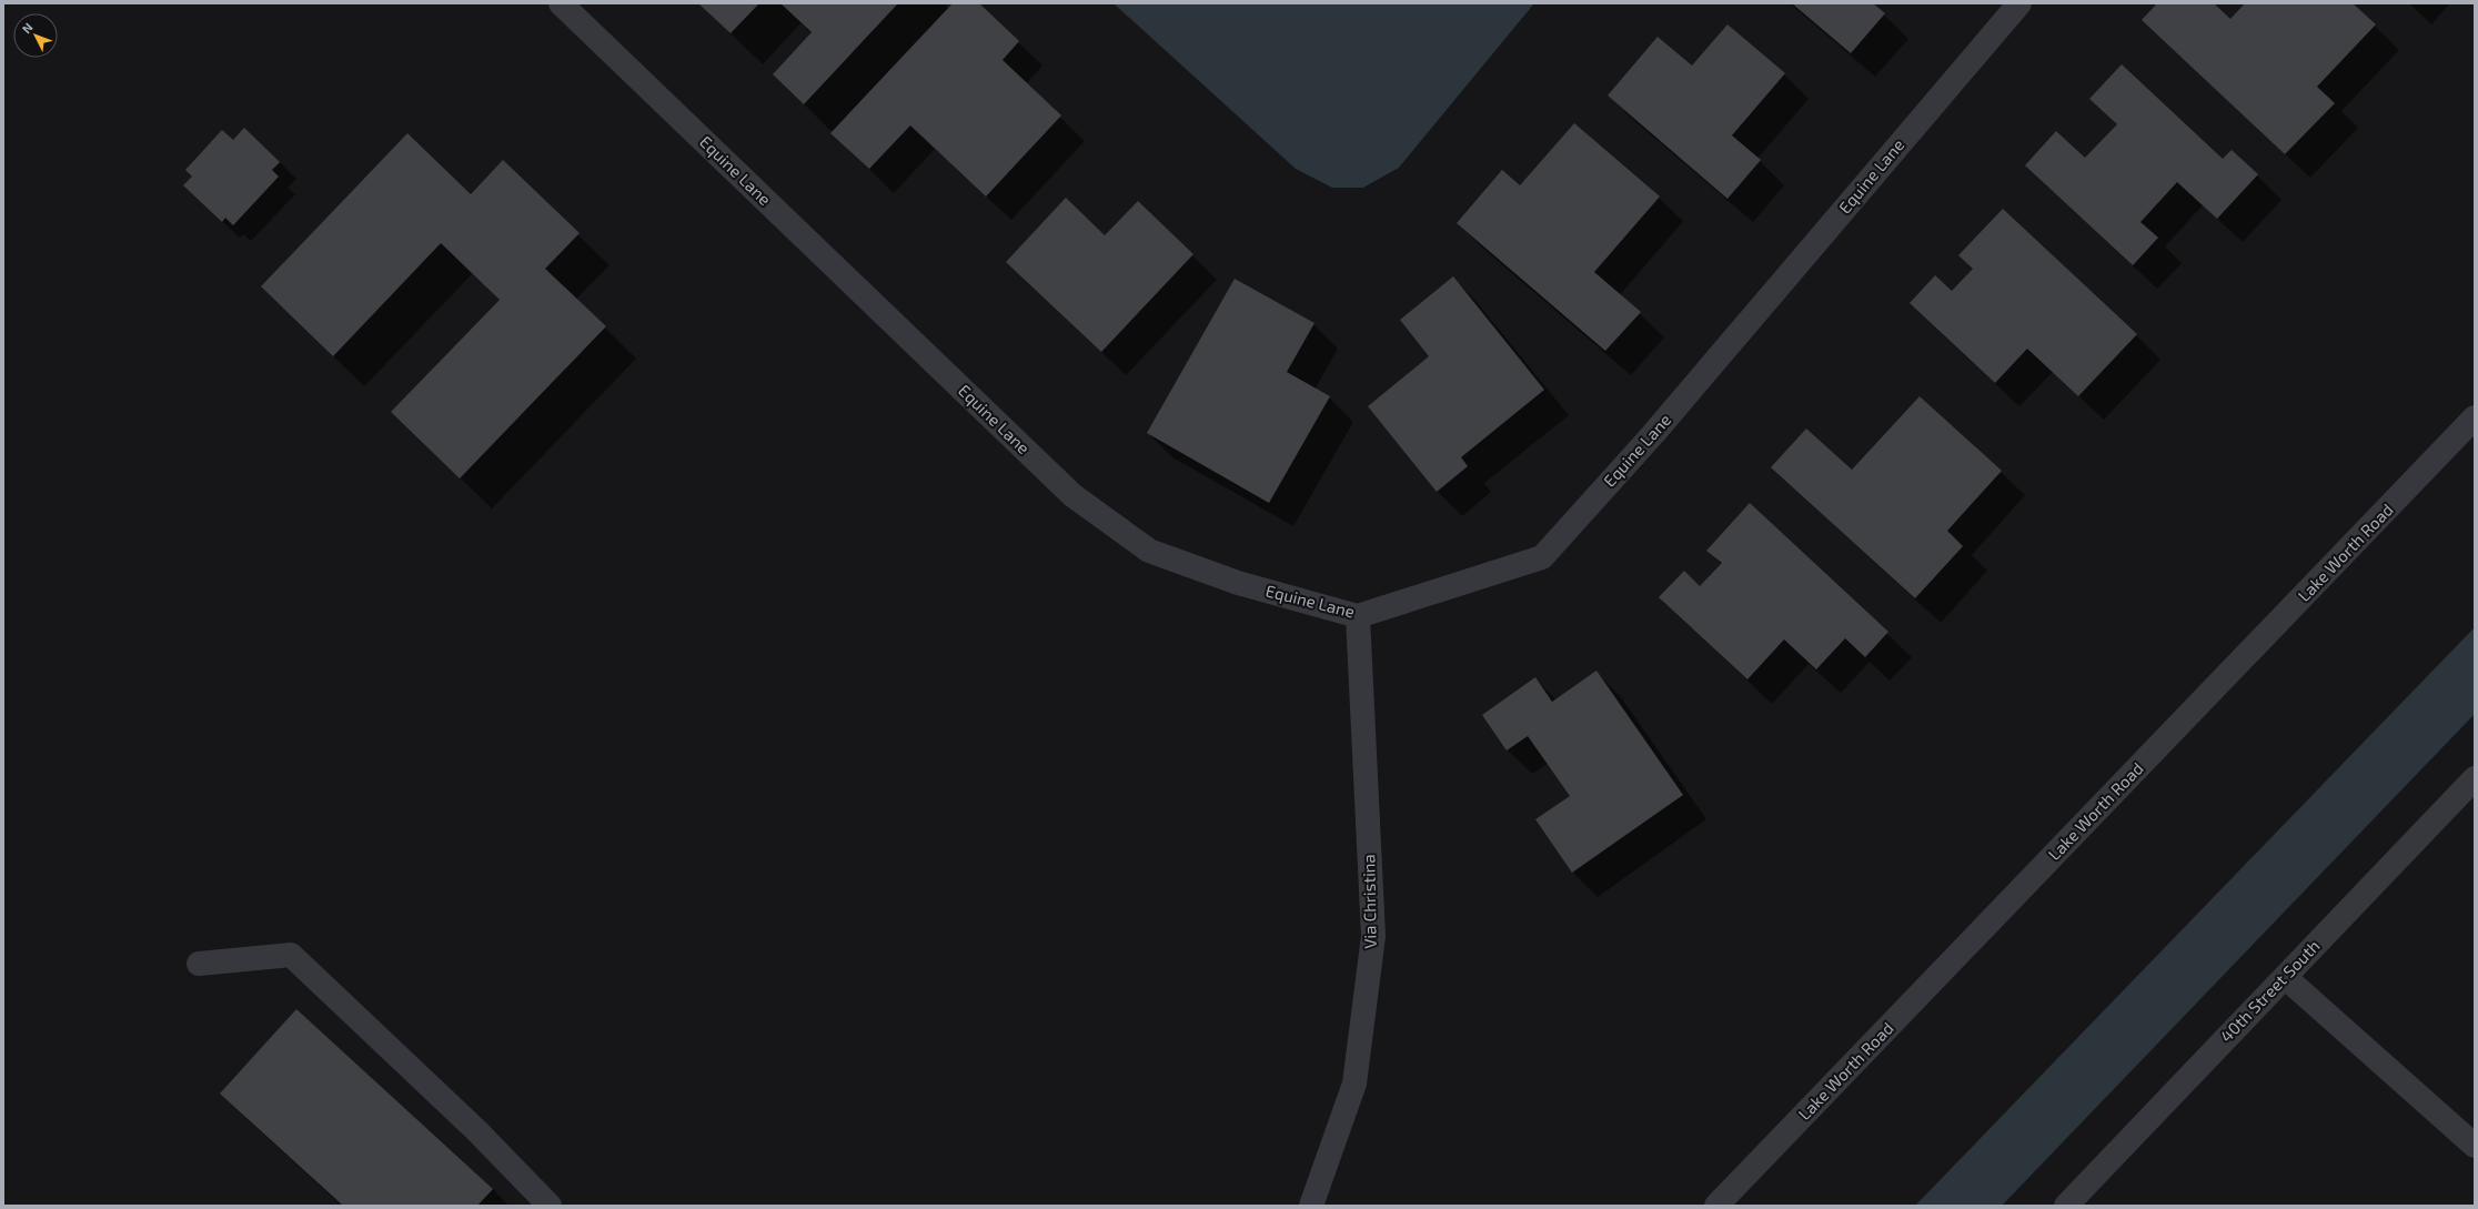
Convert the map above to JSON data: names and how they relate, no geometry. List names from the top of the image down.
{
  "streets": {
    "street": [
      "Equine Lane",
      "Lake Worth Road",
      "Via Christina",
      "40th Street South"
    ]
  },
  "crossings": [
    ["Equine Lane", "Via Christina"]
  ],
  "north": "top left"
}
